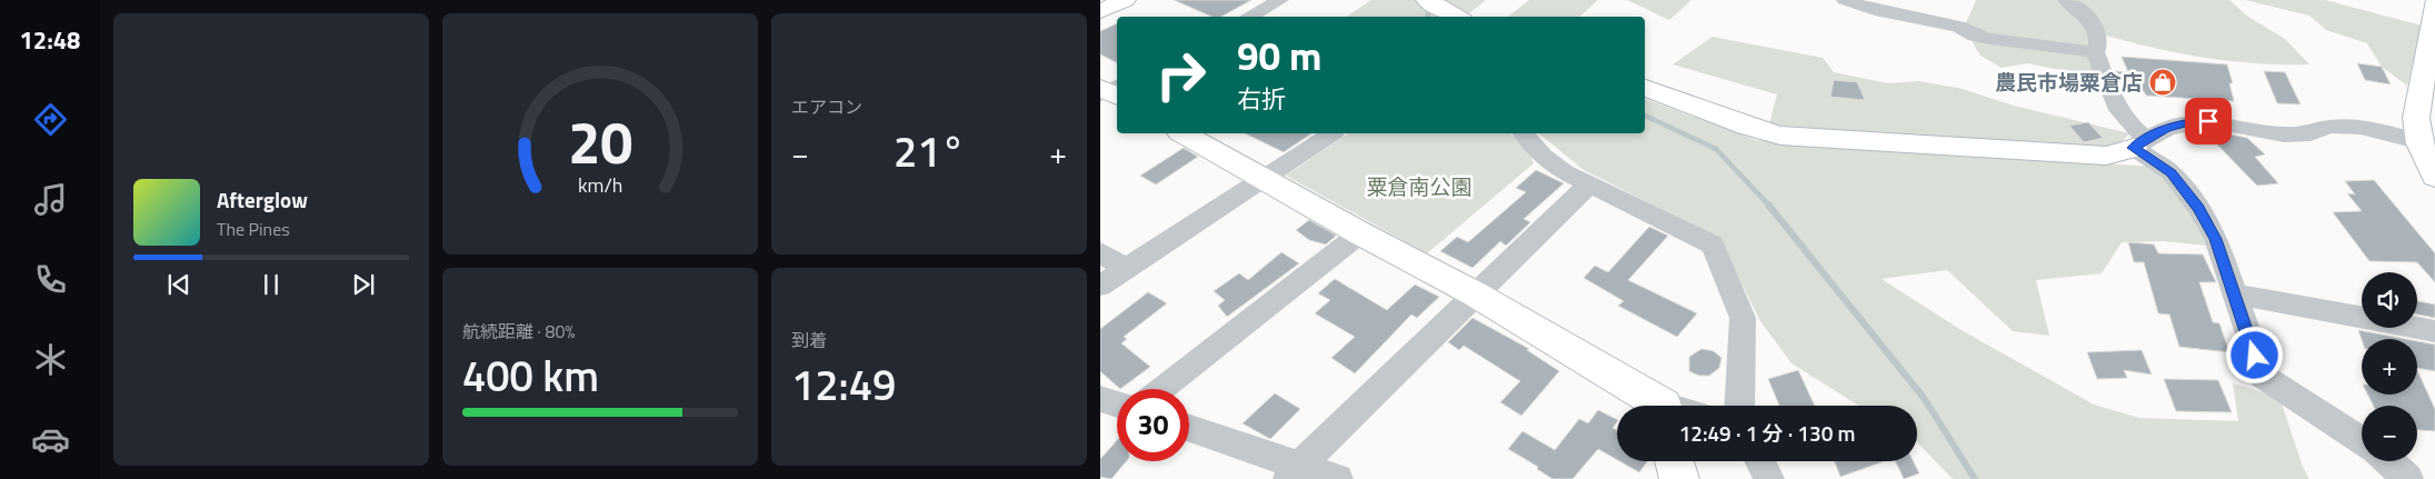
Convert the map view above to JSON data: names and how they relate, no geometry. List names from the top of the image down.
{
  "parks": ["粟倉南公園"],
  "places": {
    "shop": ["農民市場粟倉店"]
  },
  "page": {
    "tabs": "12:48",
    "tile": [
      "エアコン",
      ["航続距離 · 80%", "400 km"],
      ["到着", "12:49"]
    ],
    "turn": ["90 m", "右折"],
    "heat": ["−", "21°", "+"],
    "song": ["Afterglow", "The Pines"],
    "map_buttons": ["+", "−"],
    "limit": "30",
    "trip": "12:49 · 1 分 · 130 m",
    "gauge": ["20", "km/h"]
  }
}
